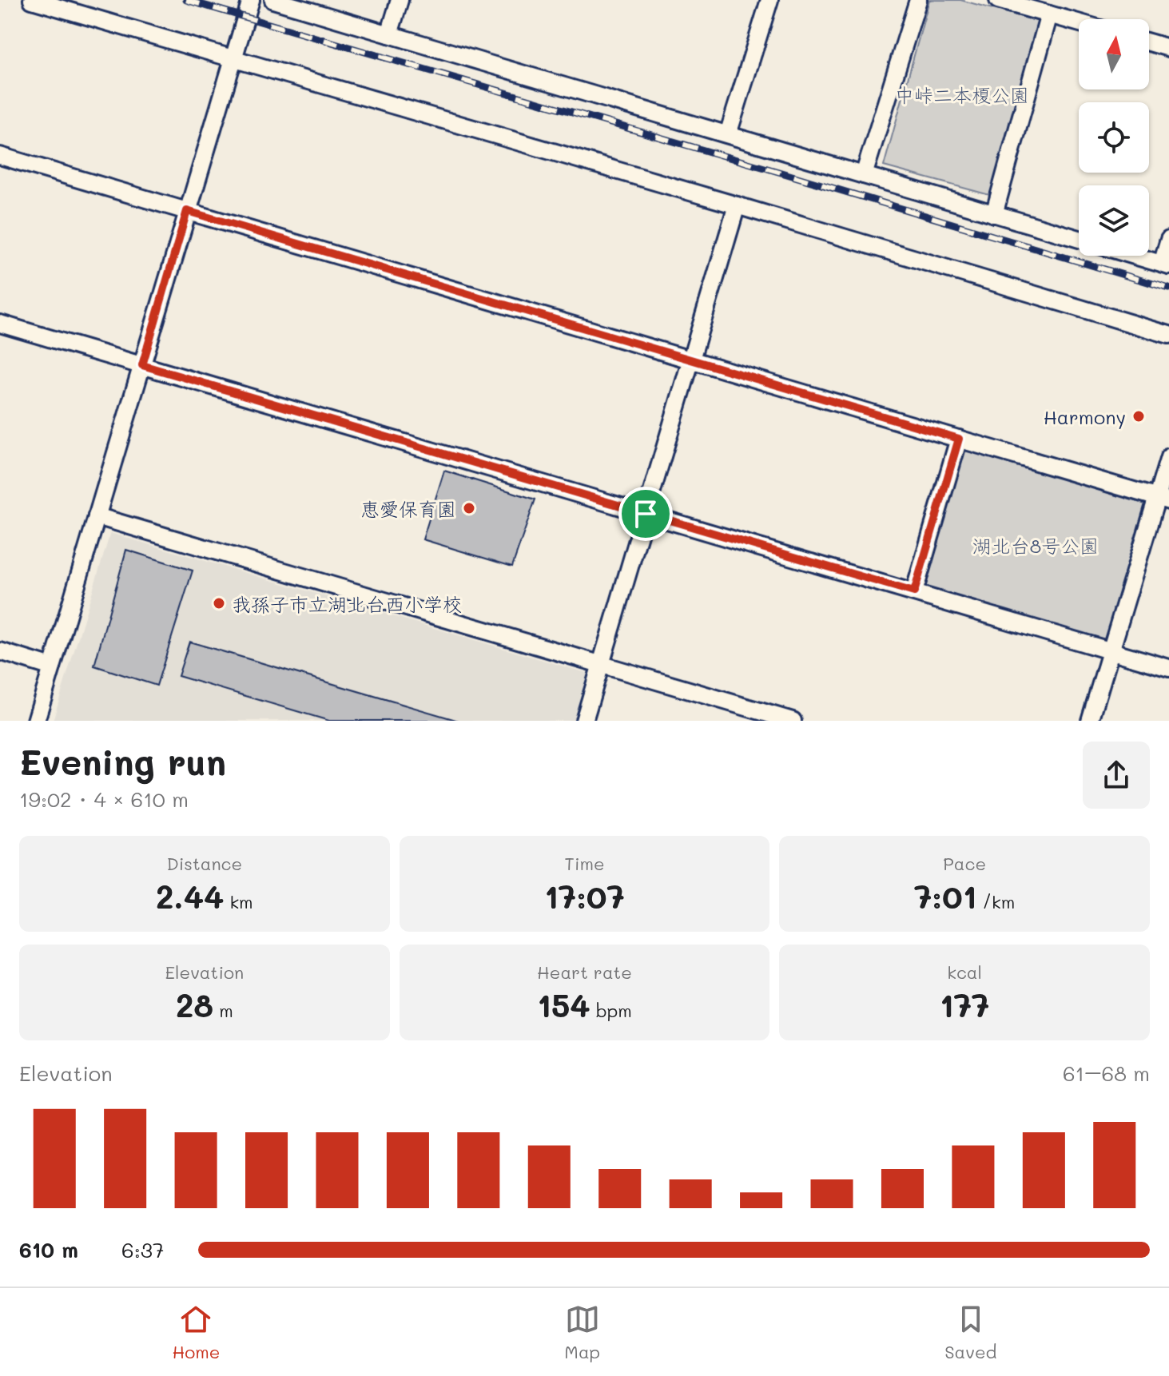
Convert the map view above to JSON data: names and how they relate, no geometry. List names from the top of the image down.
{
  "parks": ["中峠二本榎公園", "湖北台8号公園"],
  "places": ["Harmony", "恵愛保育園", "我孫子市立湖北台西小学校"],
  "north": "top",
  "page": {
    "heading": ["Evening run", "19:02 · 4 × 610 m"],
    "stats": [
      ["Distance", "2.44 km"],
      ["Time", "17:07"],
      ["Pace", "7:01 /km"],
      ["Elevation", "28 m"],
      ["Heart rate", "154 bpm"],
      ["kcal", "177"]
    ],
    "chart": ["Elevation", "61–68 m"],
    "list": [
      {
        "name": "610 m",
        "note": "6:37"
      }
    ],
    "tabs": ["Home", "Map", "Saved"]
  }
}
